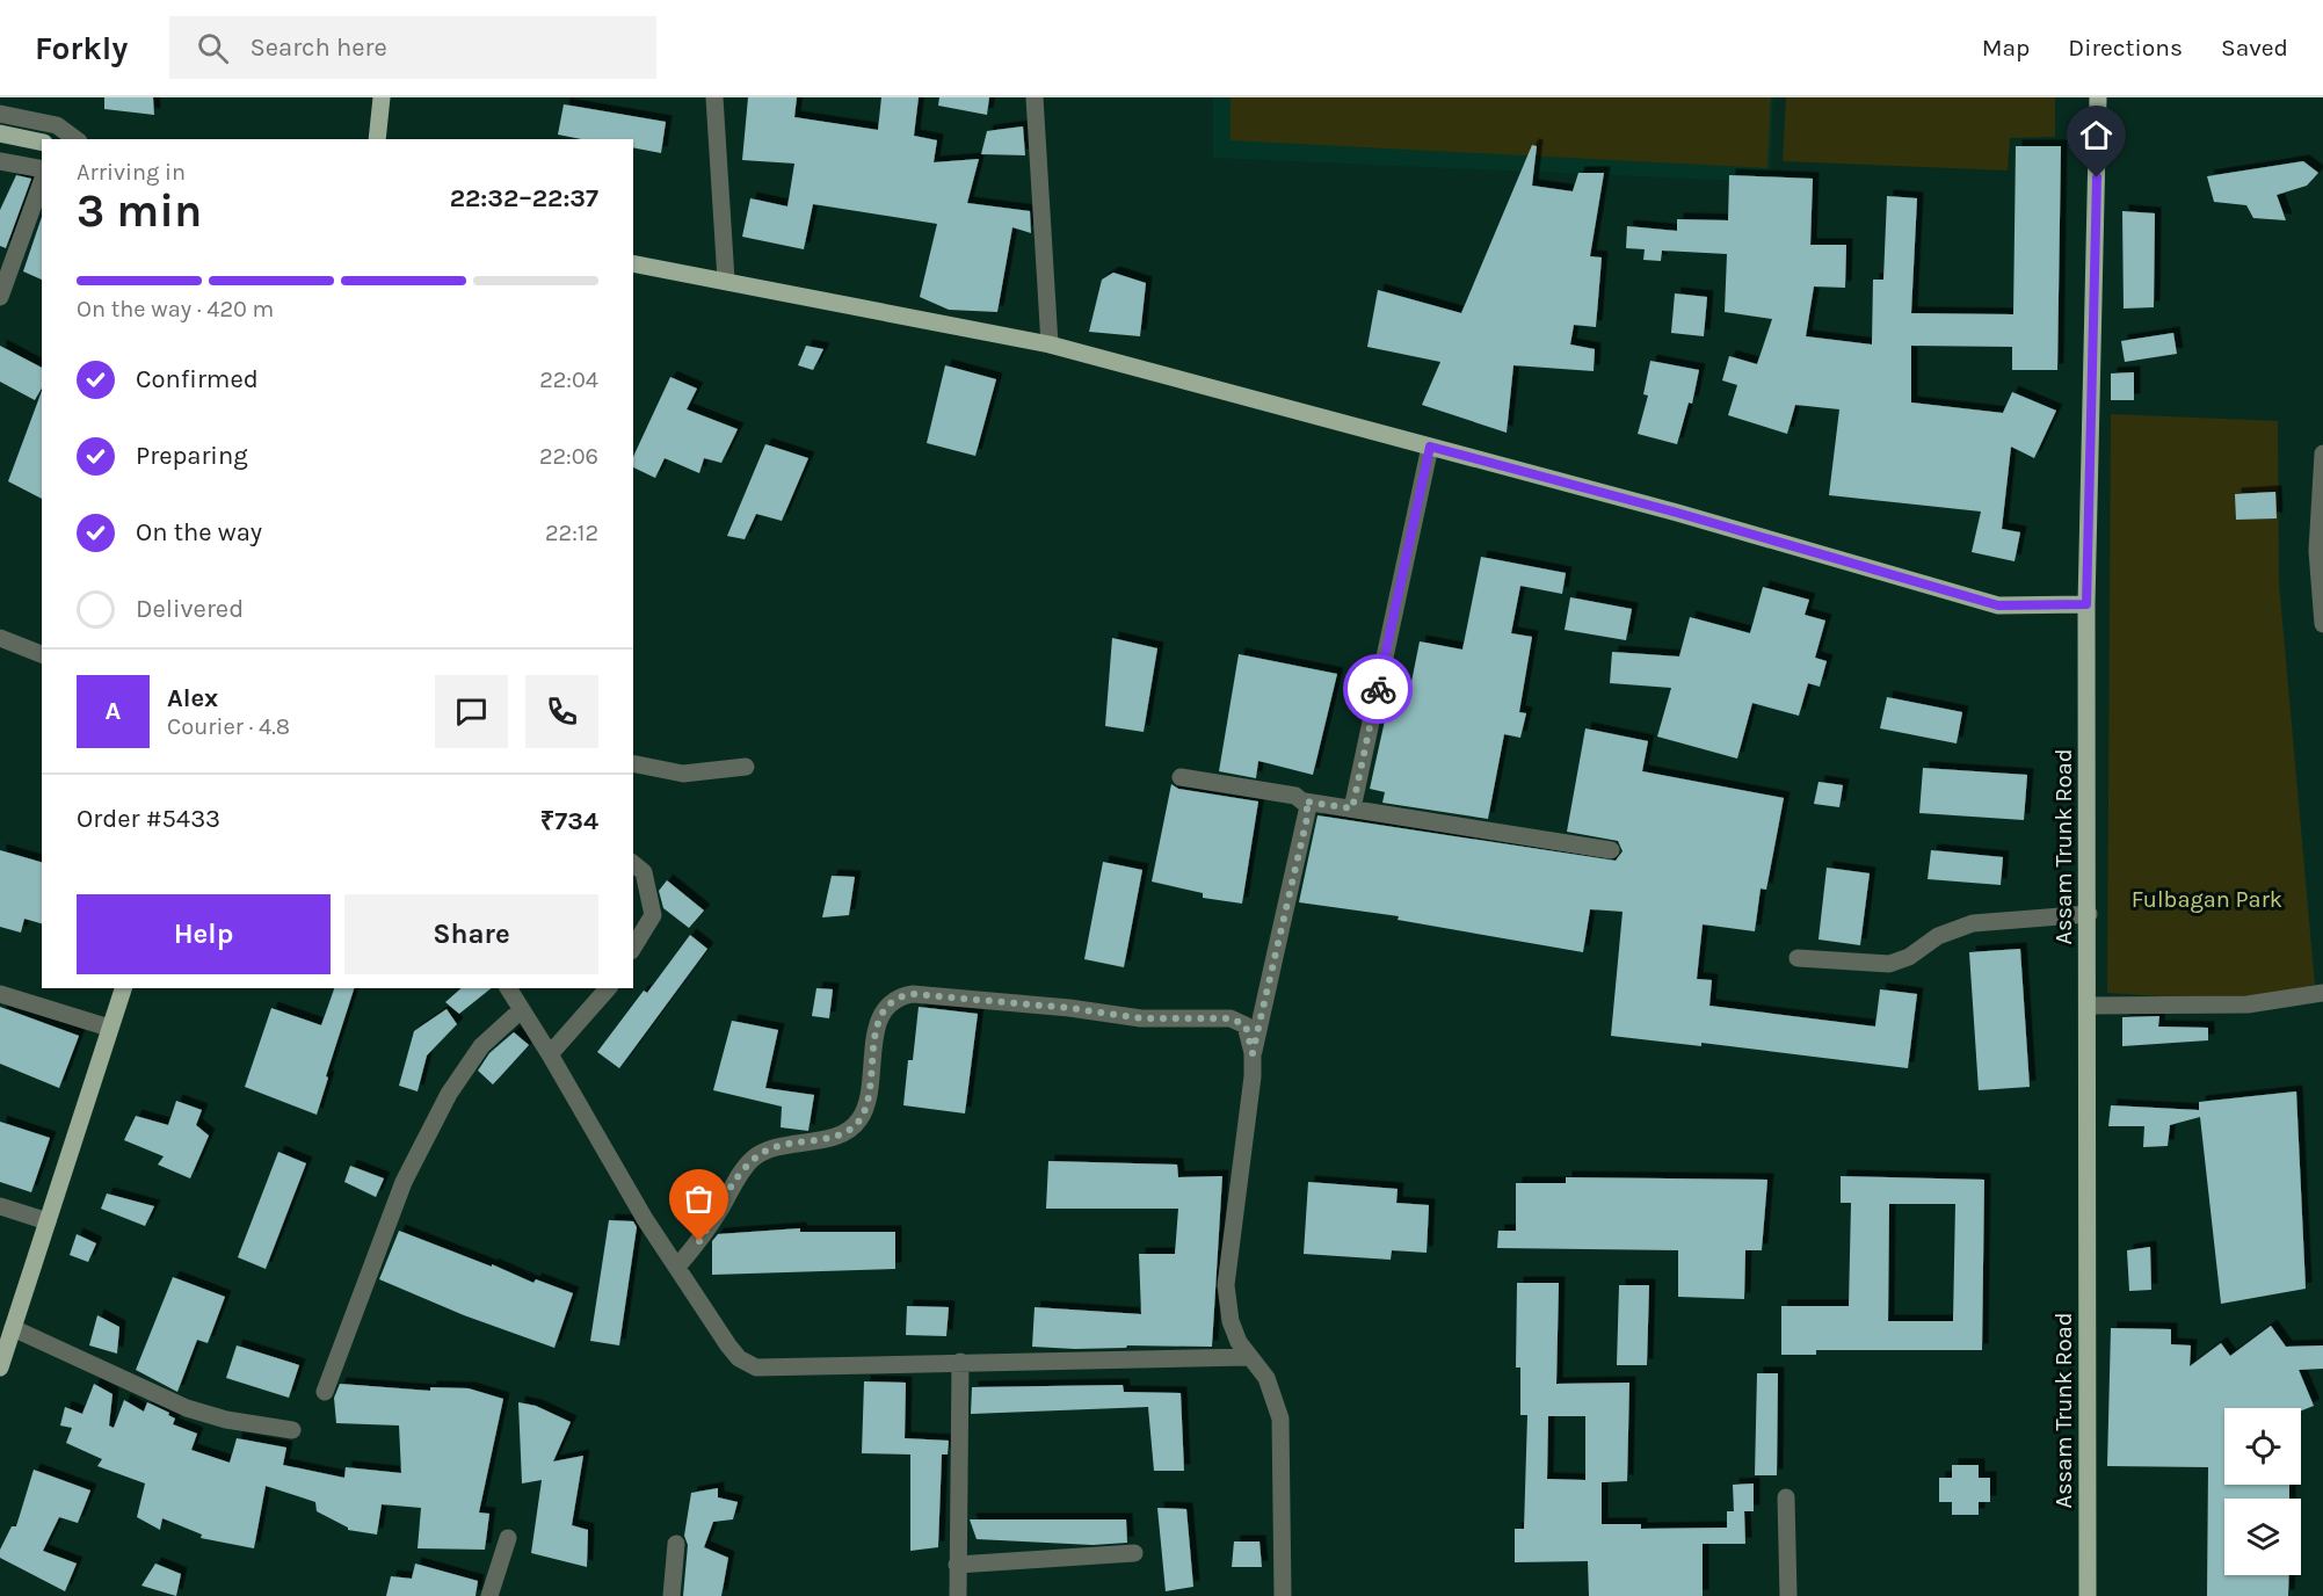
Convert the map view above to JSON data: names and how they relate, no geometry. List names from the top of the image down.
{
  "streets": {
    "main road": ["Assam Trunk Road"]
  },
  "parks": ["Fulbagan Park"],
  "page": {
    "header": "Forkly",
    "search": "Search here",
    "nav": ["Map", "Directions", "Saved"],
    "heading": ["3 min", "Arriving in", "22:32–22:37"],
    "panel": [
      "Alex",
      "Courier · 4.8",
      "Order #5433",
      "₹734"
    ],
    "bar": "On the way · 420 m",
    "list": [
      ["Confirmed", "22:04"],
      ["Preparing", "22:06"],
      ["On the way", "22:12"],
      "Delivered"
    ],
    "round": "A",
    "buttons": ["Help", "Share"]
  }
}
